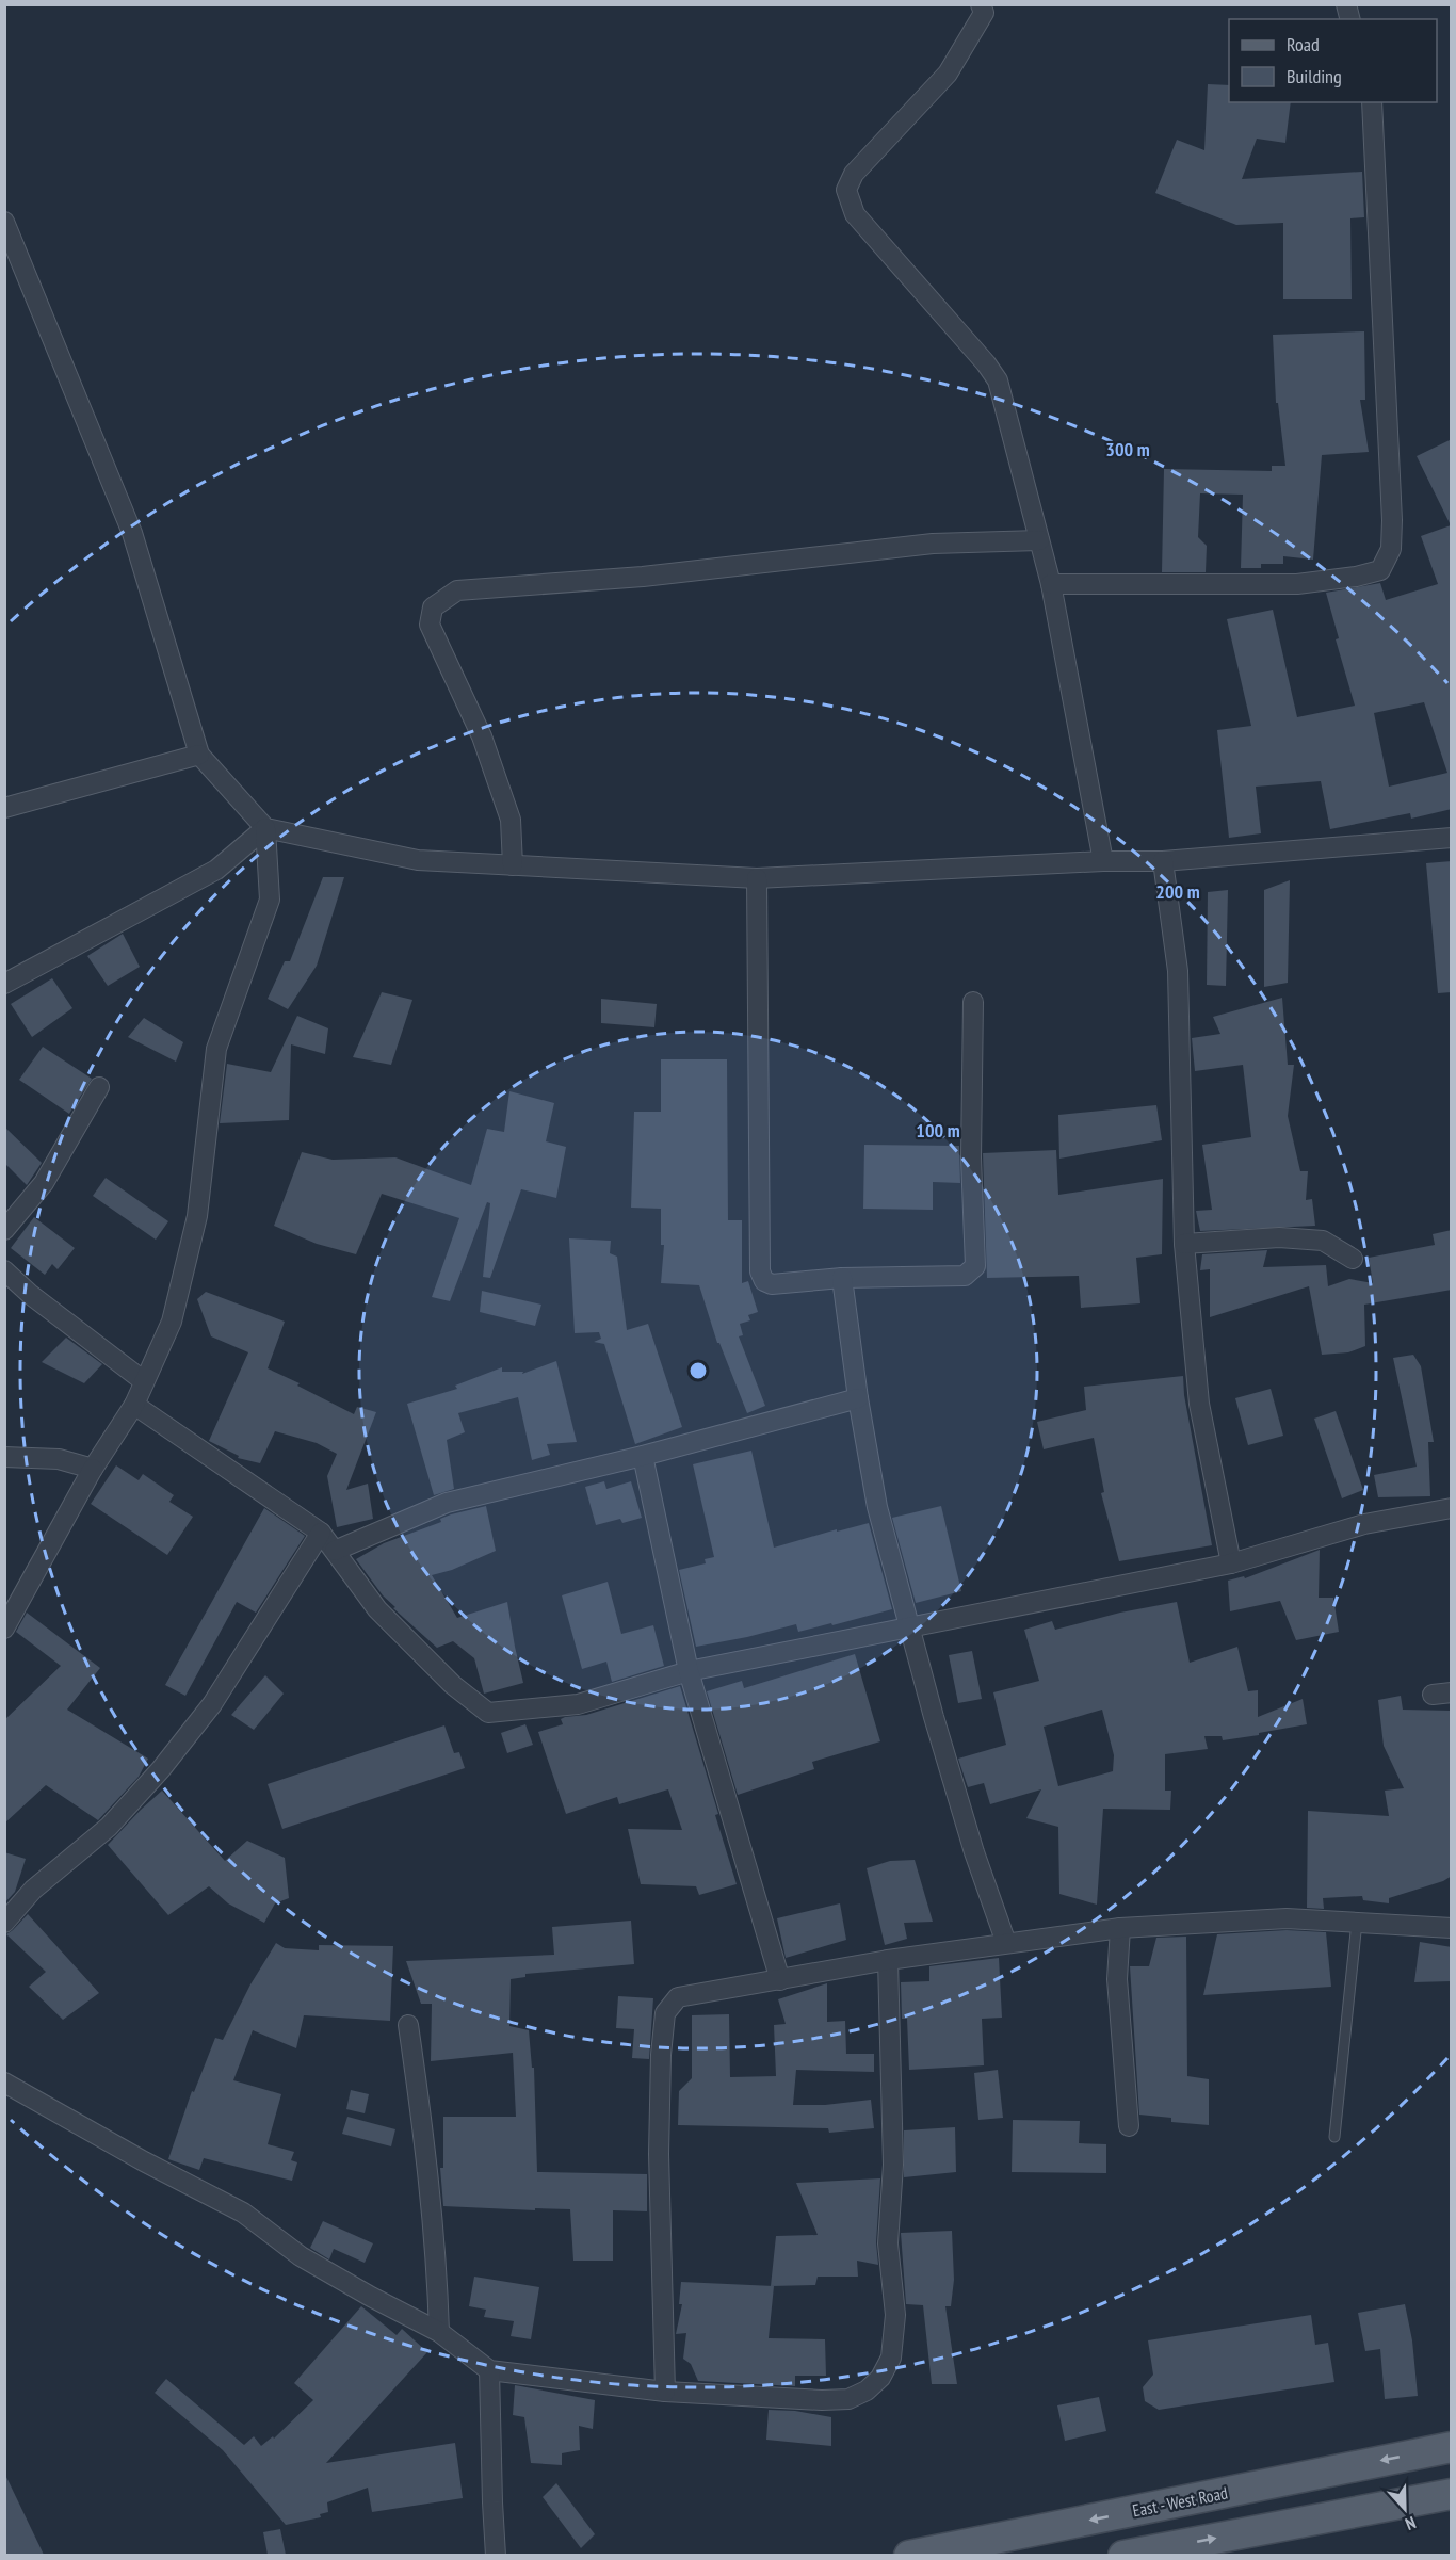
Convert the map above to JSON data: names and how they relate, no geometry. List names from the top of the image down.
{
  "streets": {
    "main road": ["East - West Road"]
  },
  "legend": ["Road", "Building"],
  "north": "bottom",
  "rings": ["300 m", "200 m", "100 m"]
}
